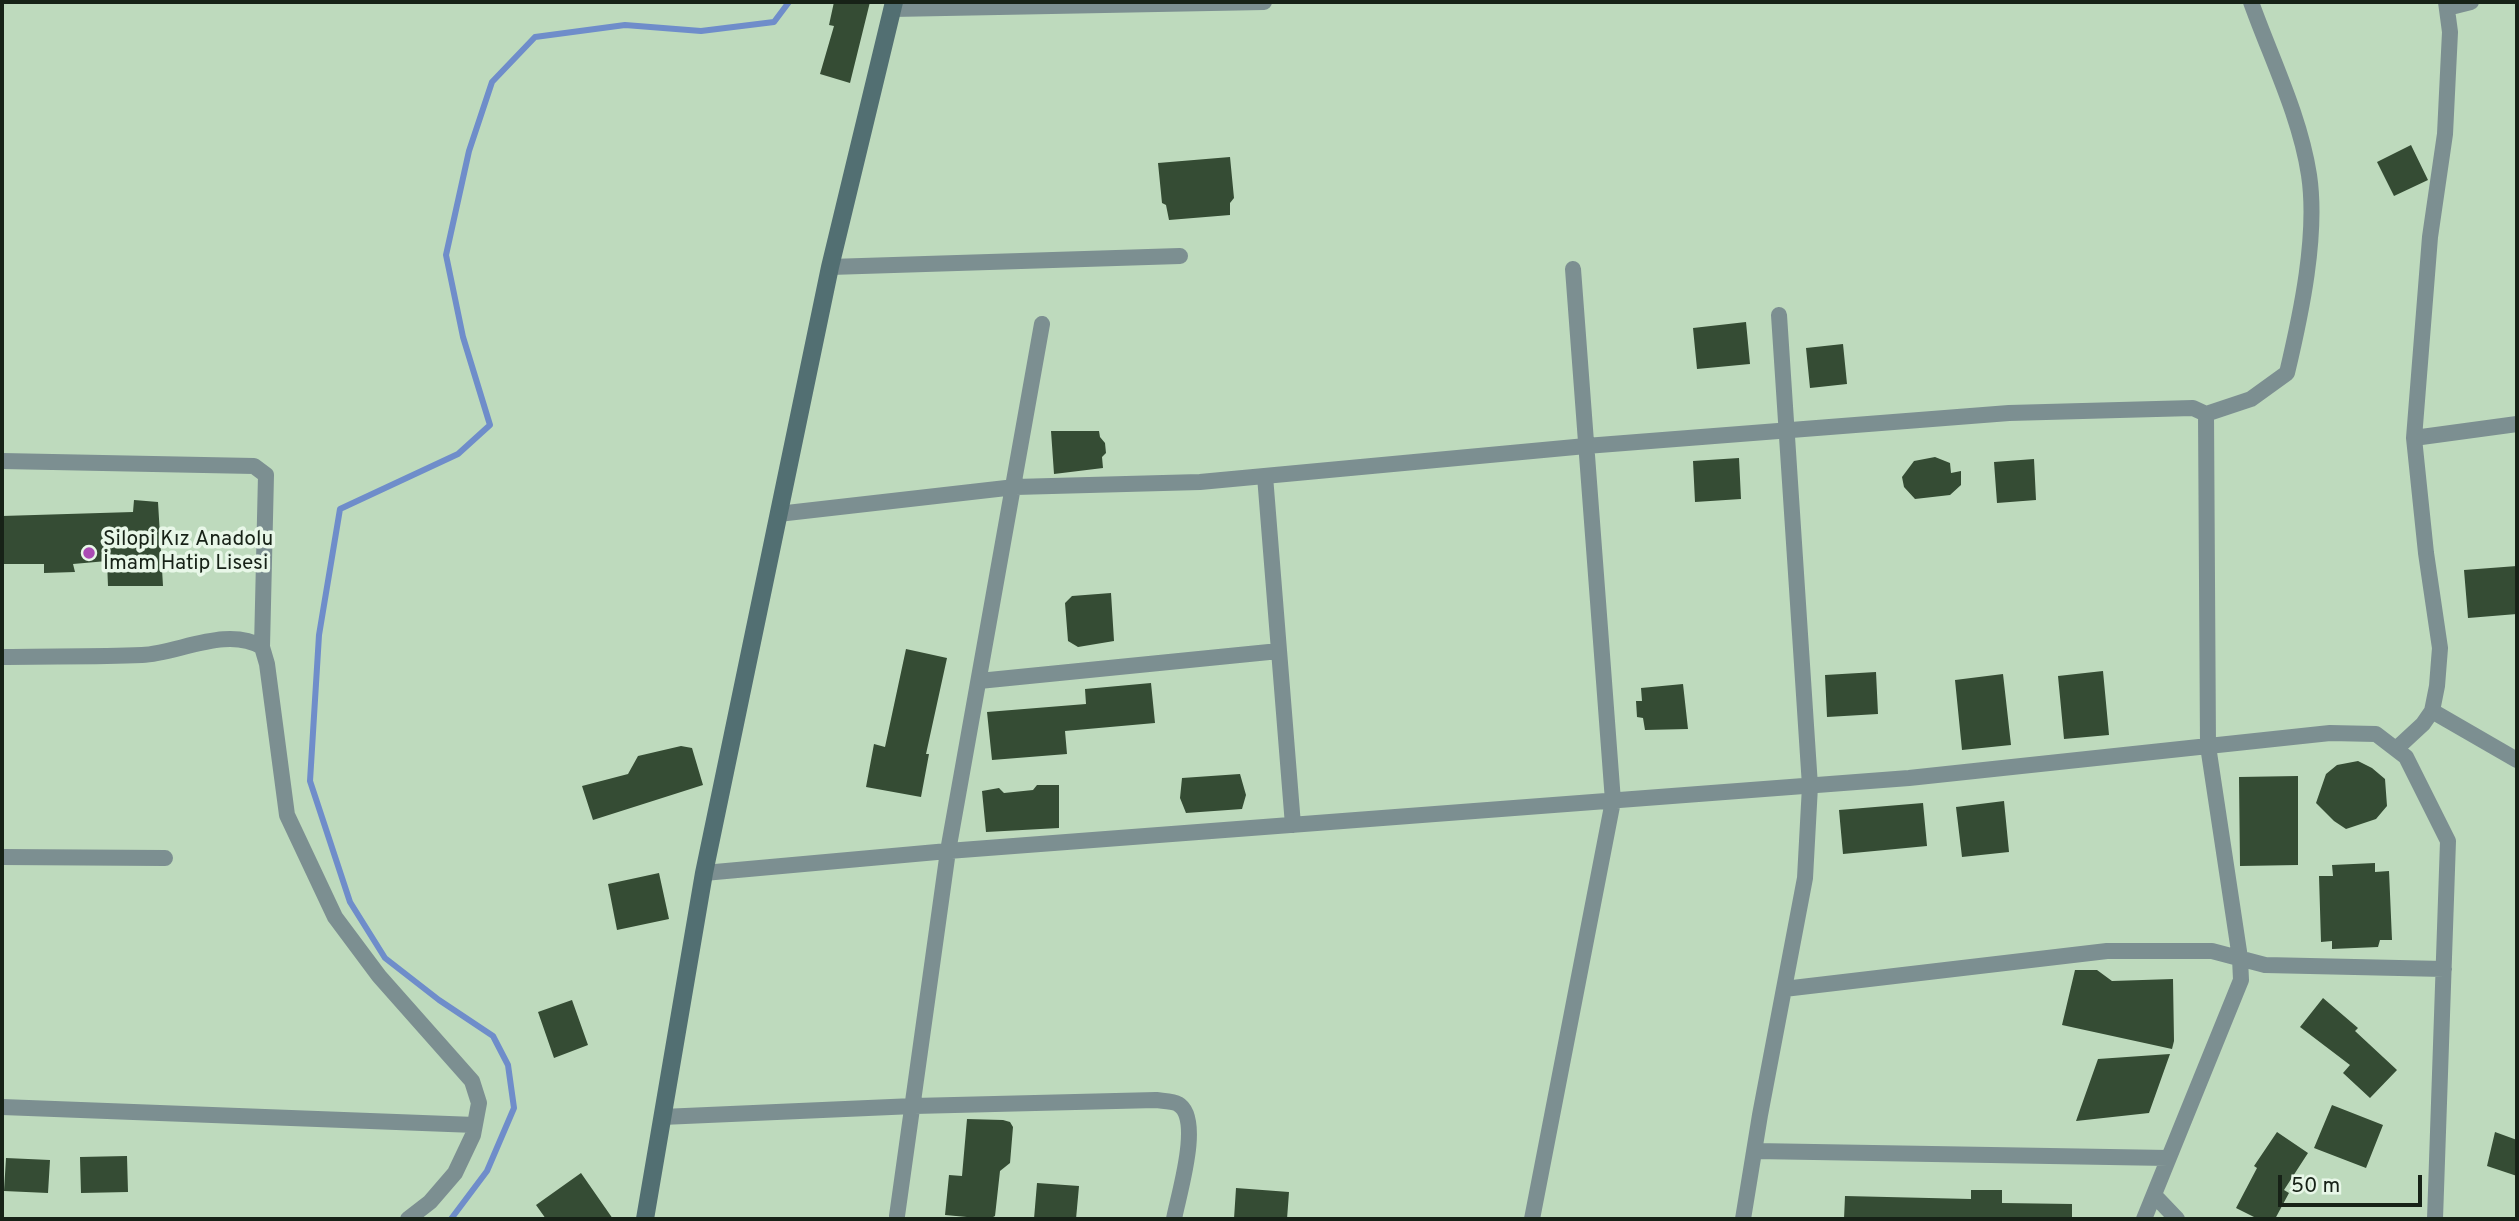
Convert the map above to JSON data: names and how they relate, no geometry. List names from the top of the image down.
{
  "places": ["Silopi Kız Anadolu İmam Hatip Lisesi"],
  "scale_bar": "50 m"
}
